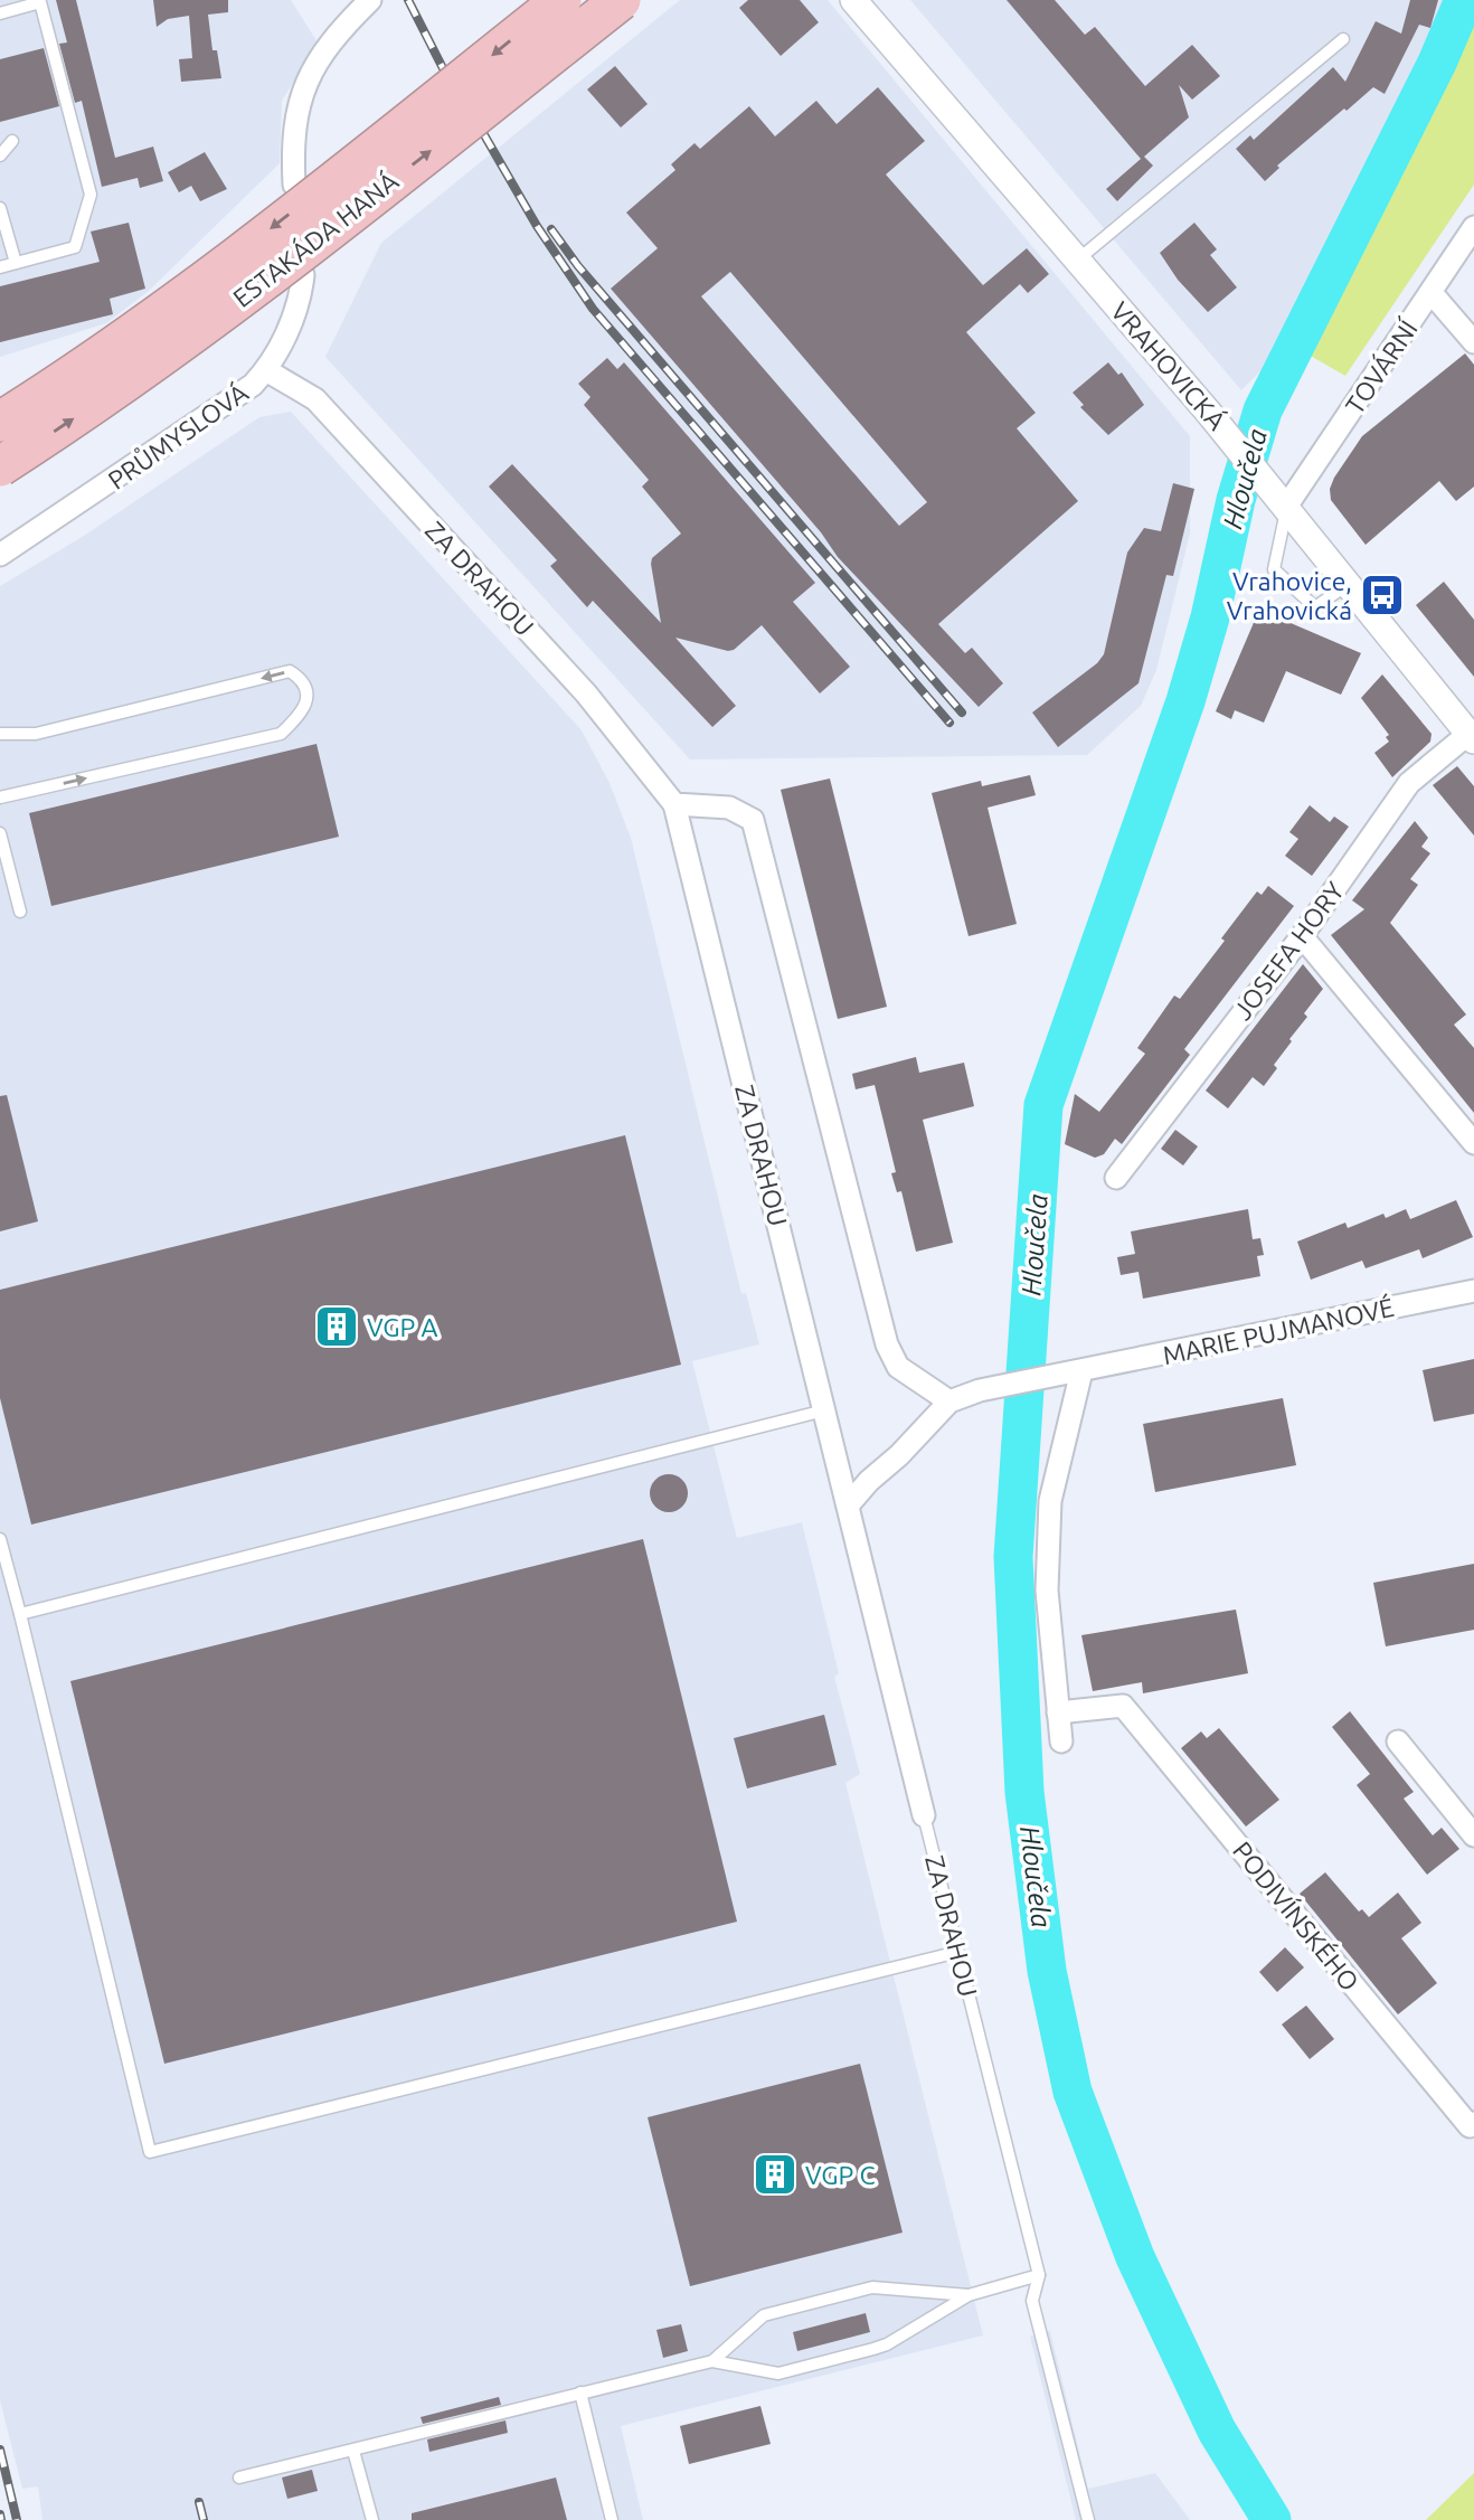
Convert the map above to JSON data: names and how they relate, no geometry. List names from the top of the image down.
{
  "streets": {
    "highway": ["ESTAKÁDA HANÁ"],
    "street": [
      "VRAHOVICKÁ",
      "TOVÁRNÍ",
      "PRŮMYSLOVÁ",
      "ZA DRAHOU",
      "JOSEFA HORY",
      "MARIE PUJMANOVÉ",
      "PODIVÍNSKÉHO"
    ]
  },
  "crossings": [
    ["VRAHOVICKÁ", "TOVÁRNÍ"],
    ["VRAHOVICKÁ", "JOSEFA HORY"],
    ["PRŮMYSLOVÁ", "ZA DRAHOU"]
  ],
  "water": ["Hloučela"],
  "places": {
    "bus stop": ["Vrahovice, Vrahovická"],
    "building": ["VGP A", "VGP C"]
  }
}
